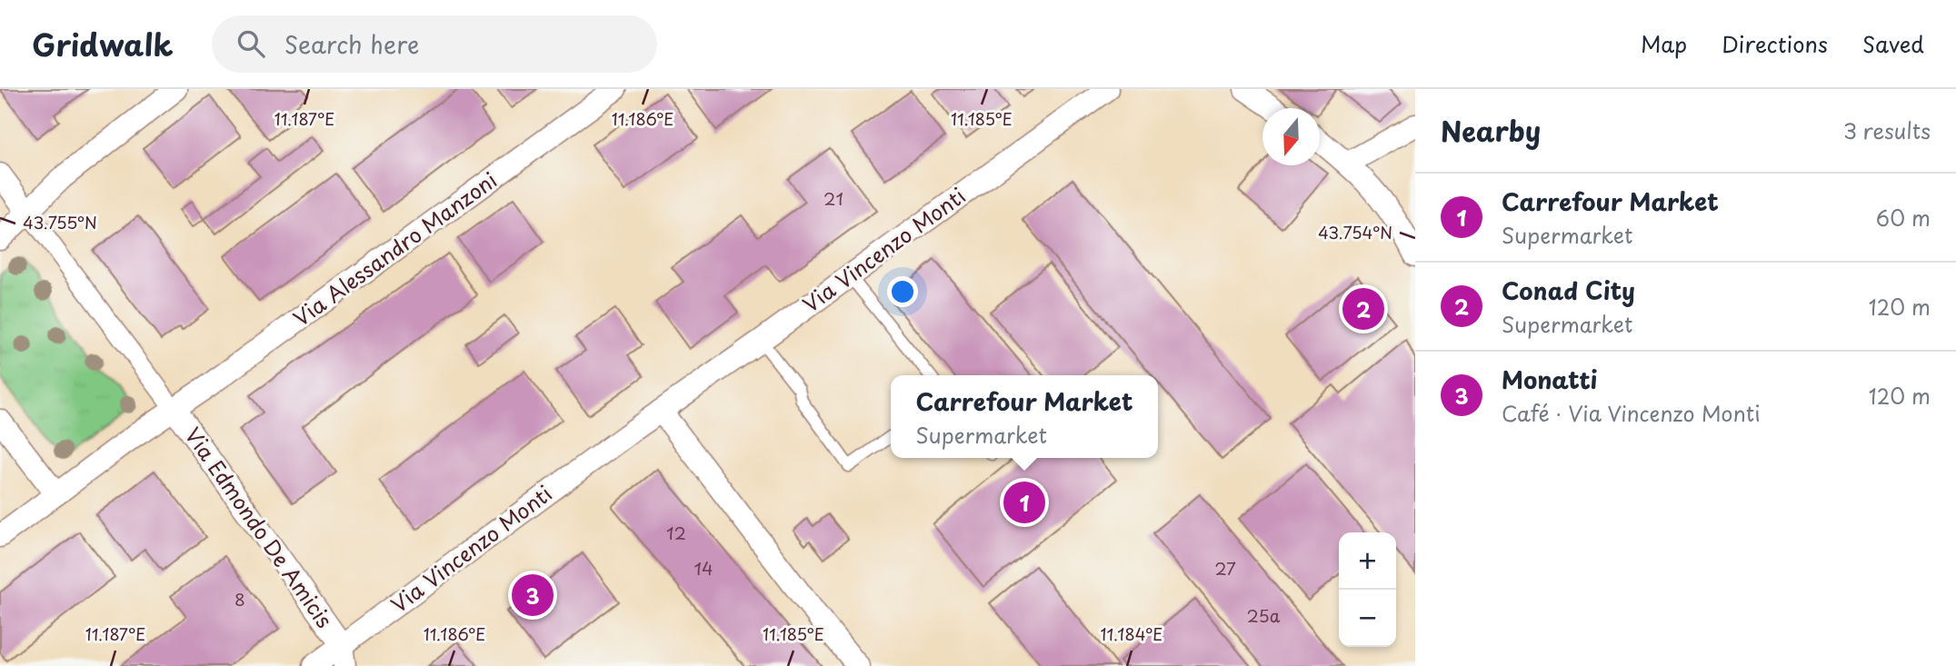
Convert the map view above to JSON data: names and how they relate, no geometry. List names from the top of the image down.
{
  "streets": {
    "street": ["Via Alessandro Manzoni", "Via Vincenzo Monti", "Via Edmondo De Amicis"]
  },
  "crossings": [
    ["Via Alessandro Manzoni", "Via Edmondo De Amicis"],
    ["Via Vincenzo Monti", "Via Edmondo De Amicis"]
  ],
  "house_numbers": [
    "21",
    "12",
    "14",
    "27",
    "8",
    "25a"
  ],
  "north": "bottom",
  "page": {
    "header": "Gridwalk",
    "search": "Search here",
    "nav": ["Map", "Directions", "Saved"],
    "heading": ["Nearby", "3 results"],
    "list": [
      {
        "mark": "1",
        "name": "Carrefour Market",
        "note": "Supermarket",
        "value": "60 m"
      },
      {
        "mark": "2",
        "name": "Conad City",
        "note": "Supermarket",
        "value": "120 m"
      },
      {
        "mark": "3",
        "name": "Monatti",
        "note": "Café · Via Vincenzo Monti",
        "value": "120 m"
      }
    ],
    "pins": ["2", "1", "3"],
    "popup": ["Carrefour Market", "Supermarket"],
    "map_buttons": ["+", "−"]
  },
  "coordinates": [
    "11.187°E",
    "11.186°E",
    "11.185°E",
    "43.755°N",
    "43.754°N",
    "11.184°E"
  ]
}
